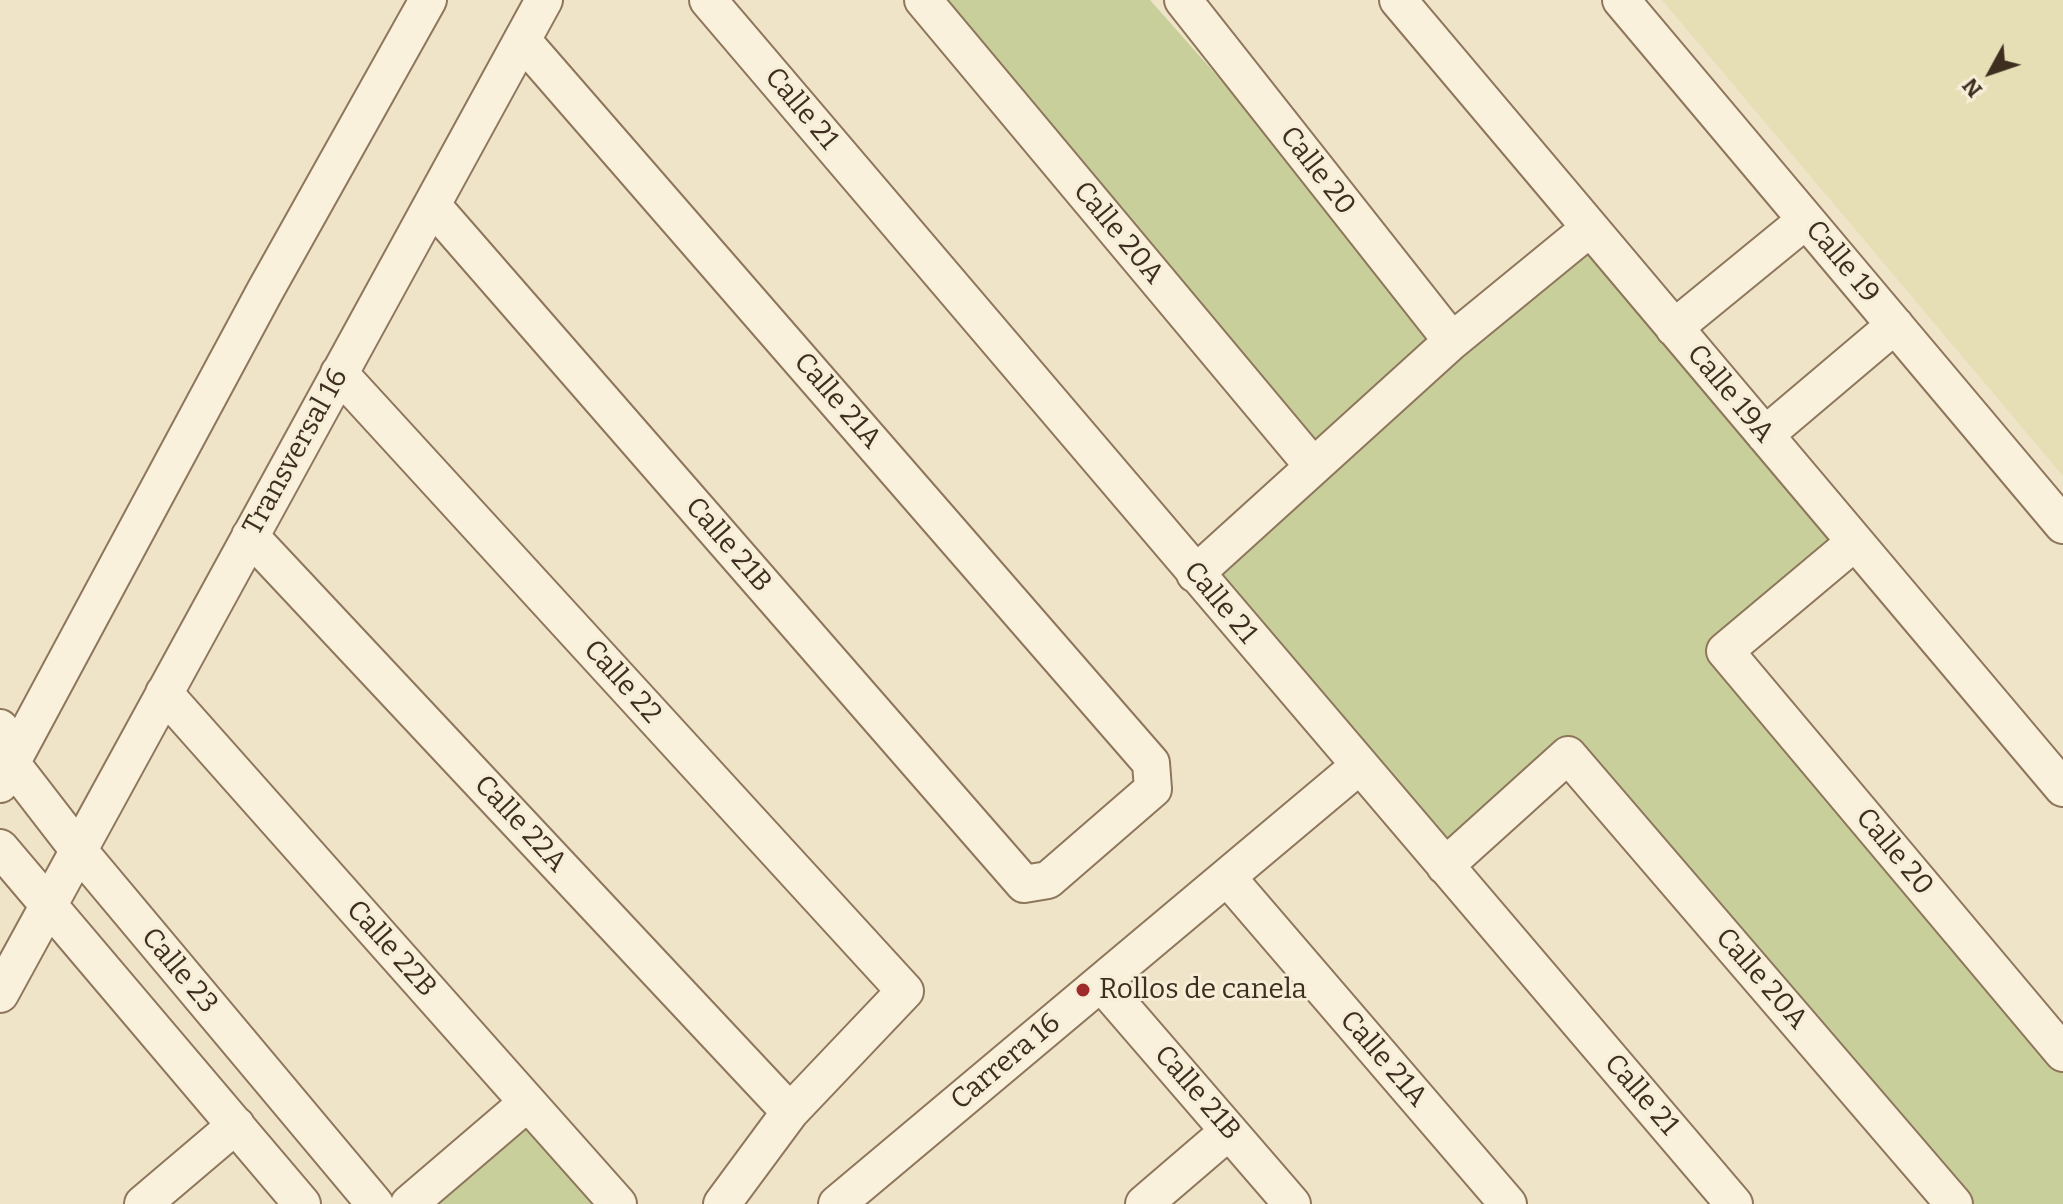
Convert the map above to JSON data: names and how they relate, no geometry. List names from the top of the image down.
{
  "streets": {
    "street": [
      "Calle 21",
      "Calle 20",
      "Calle 20A",
      "Calle 19",
      "Calle 19A",
      "Calle 21A",
      "Transversal 16",
      "Calle 21B",
      "Calle 22",
      "Calle 22A",
      "Calle 22B",
      "Calle 23",
      "Carrera 16"
    ]
  },
  "crossings": [
    ["Calle 21", "Calle 20A"],
    ["Calle 21", "Carrera 16"],
    ["Calle 20", "Calle 19A"],
    ["Calle 21A", "Transversal 16"],
    ["Calle 21A", "Calle 21B"],
    ["Calle 21A", "Carrera 16"],
    ["Transversal 16", "Calle 21B"],
    ["Transversal 16", "Calle 22"],
    ["Transversal 16", "Calle 22A"],
    ["Transversal 16", "Calle 22B"],
    ["Transversal 16", "Calle 23"],
    ["Calle 21B", "Carrera 16"],
    ["Calle 22", "Calle 22A"]
  ],
  "places": ["Rollos de canela"],
  "north": "bottom left"
}
